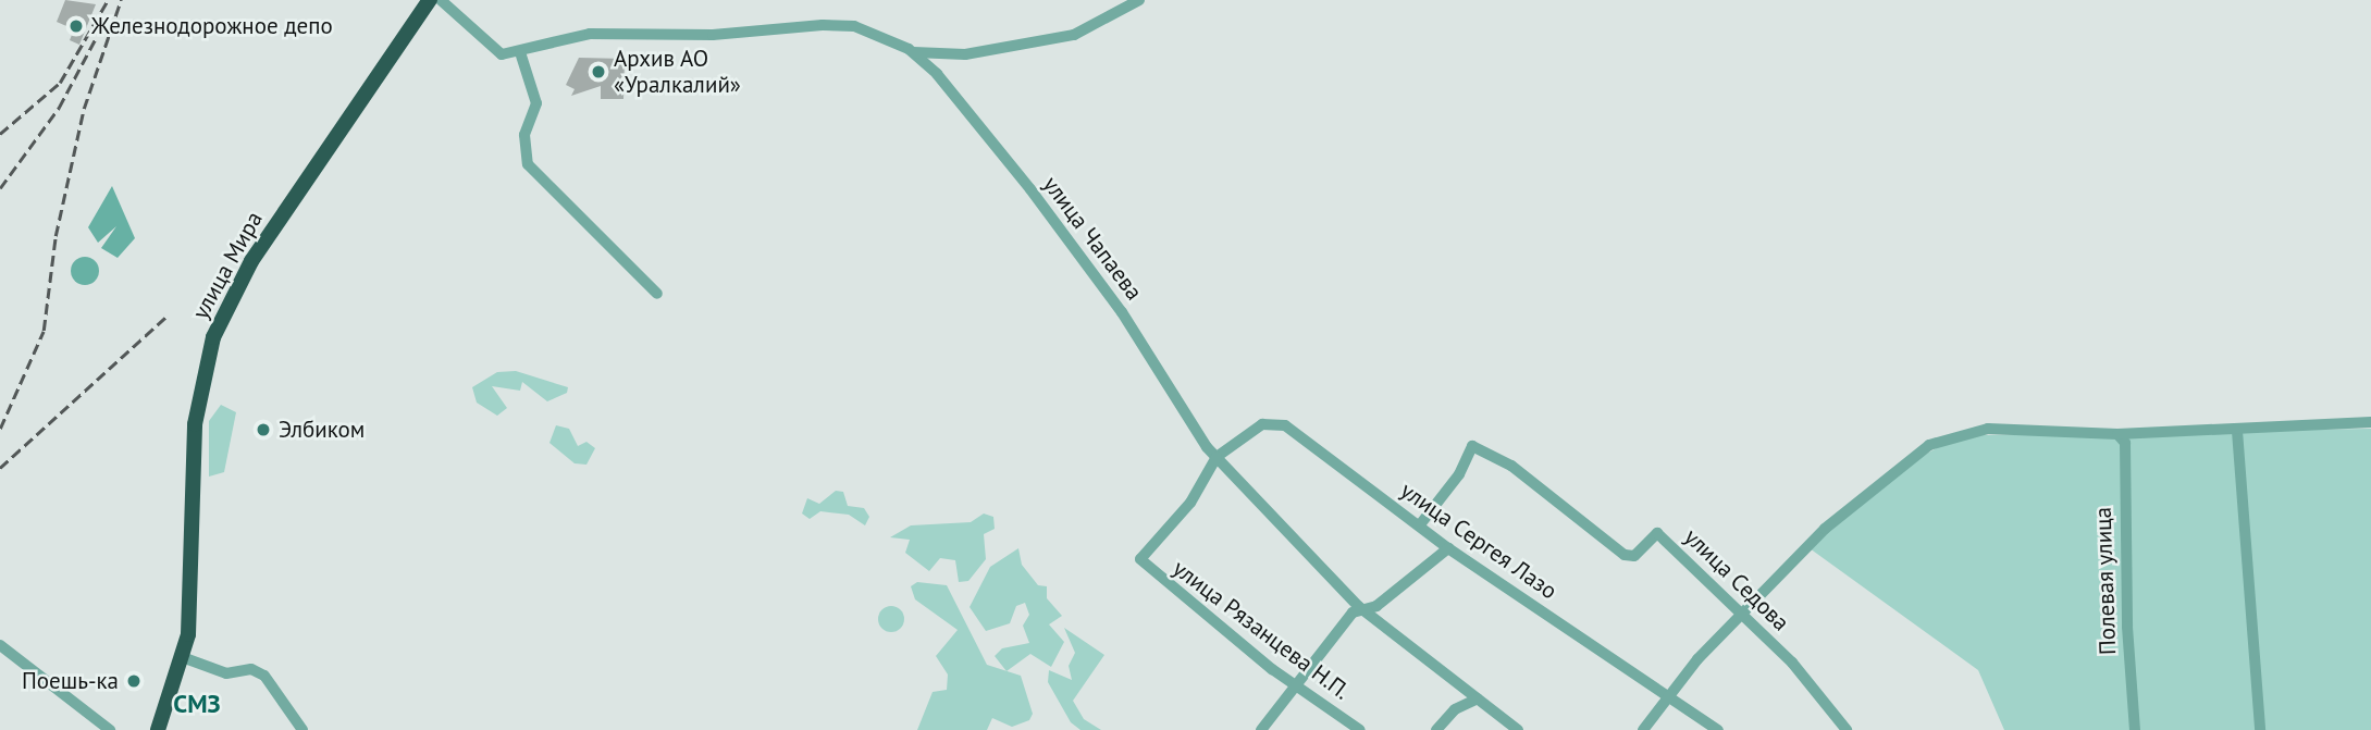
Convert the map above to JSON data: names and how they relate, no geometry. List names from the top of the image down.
{
  "streets": {
    "highway": ["улица Мира"],
    "street": [
      "улица Чапаева",
      "улица Сергея Лазо",
      "улица Седова",
      "Полевая улица",
      "улица Рязанцева Н.П."
    ]
  },
  "crossings": [
    ["улица Чапаева", "улица Сергея Лазо"],
    ["улица Чапаева", "улица Рязанцева Н.П."],
    ["улица Сергея Лазо", "улица Седова"],
    ["улица Сергея Лазо", "улица Рязанцева Н.П."]
  ],
  "districts": ["СМЗ"],
  "places": [
    "Железнодорожное депо",
    "Архив АО «Уралкалий»",
    "Элбиком",
    "Поешь-ка"
  ]
}
